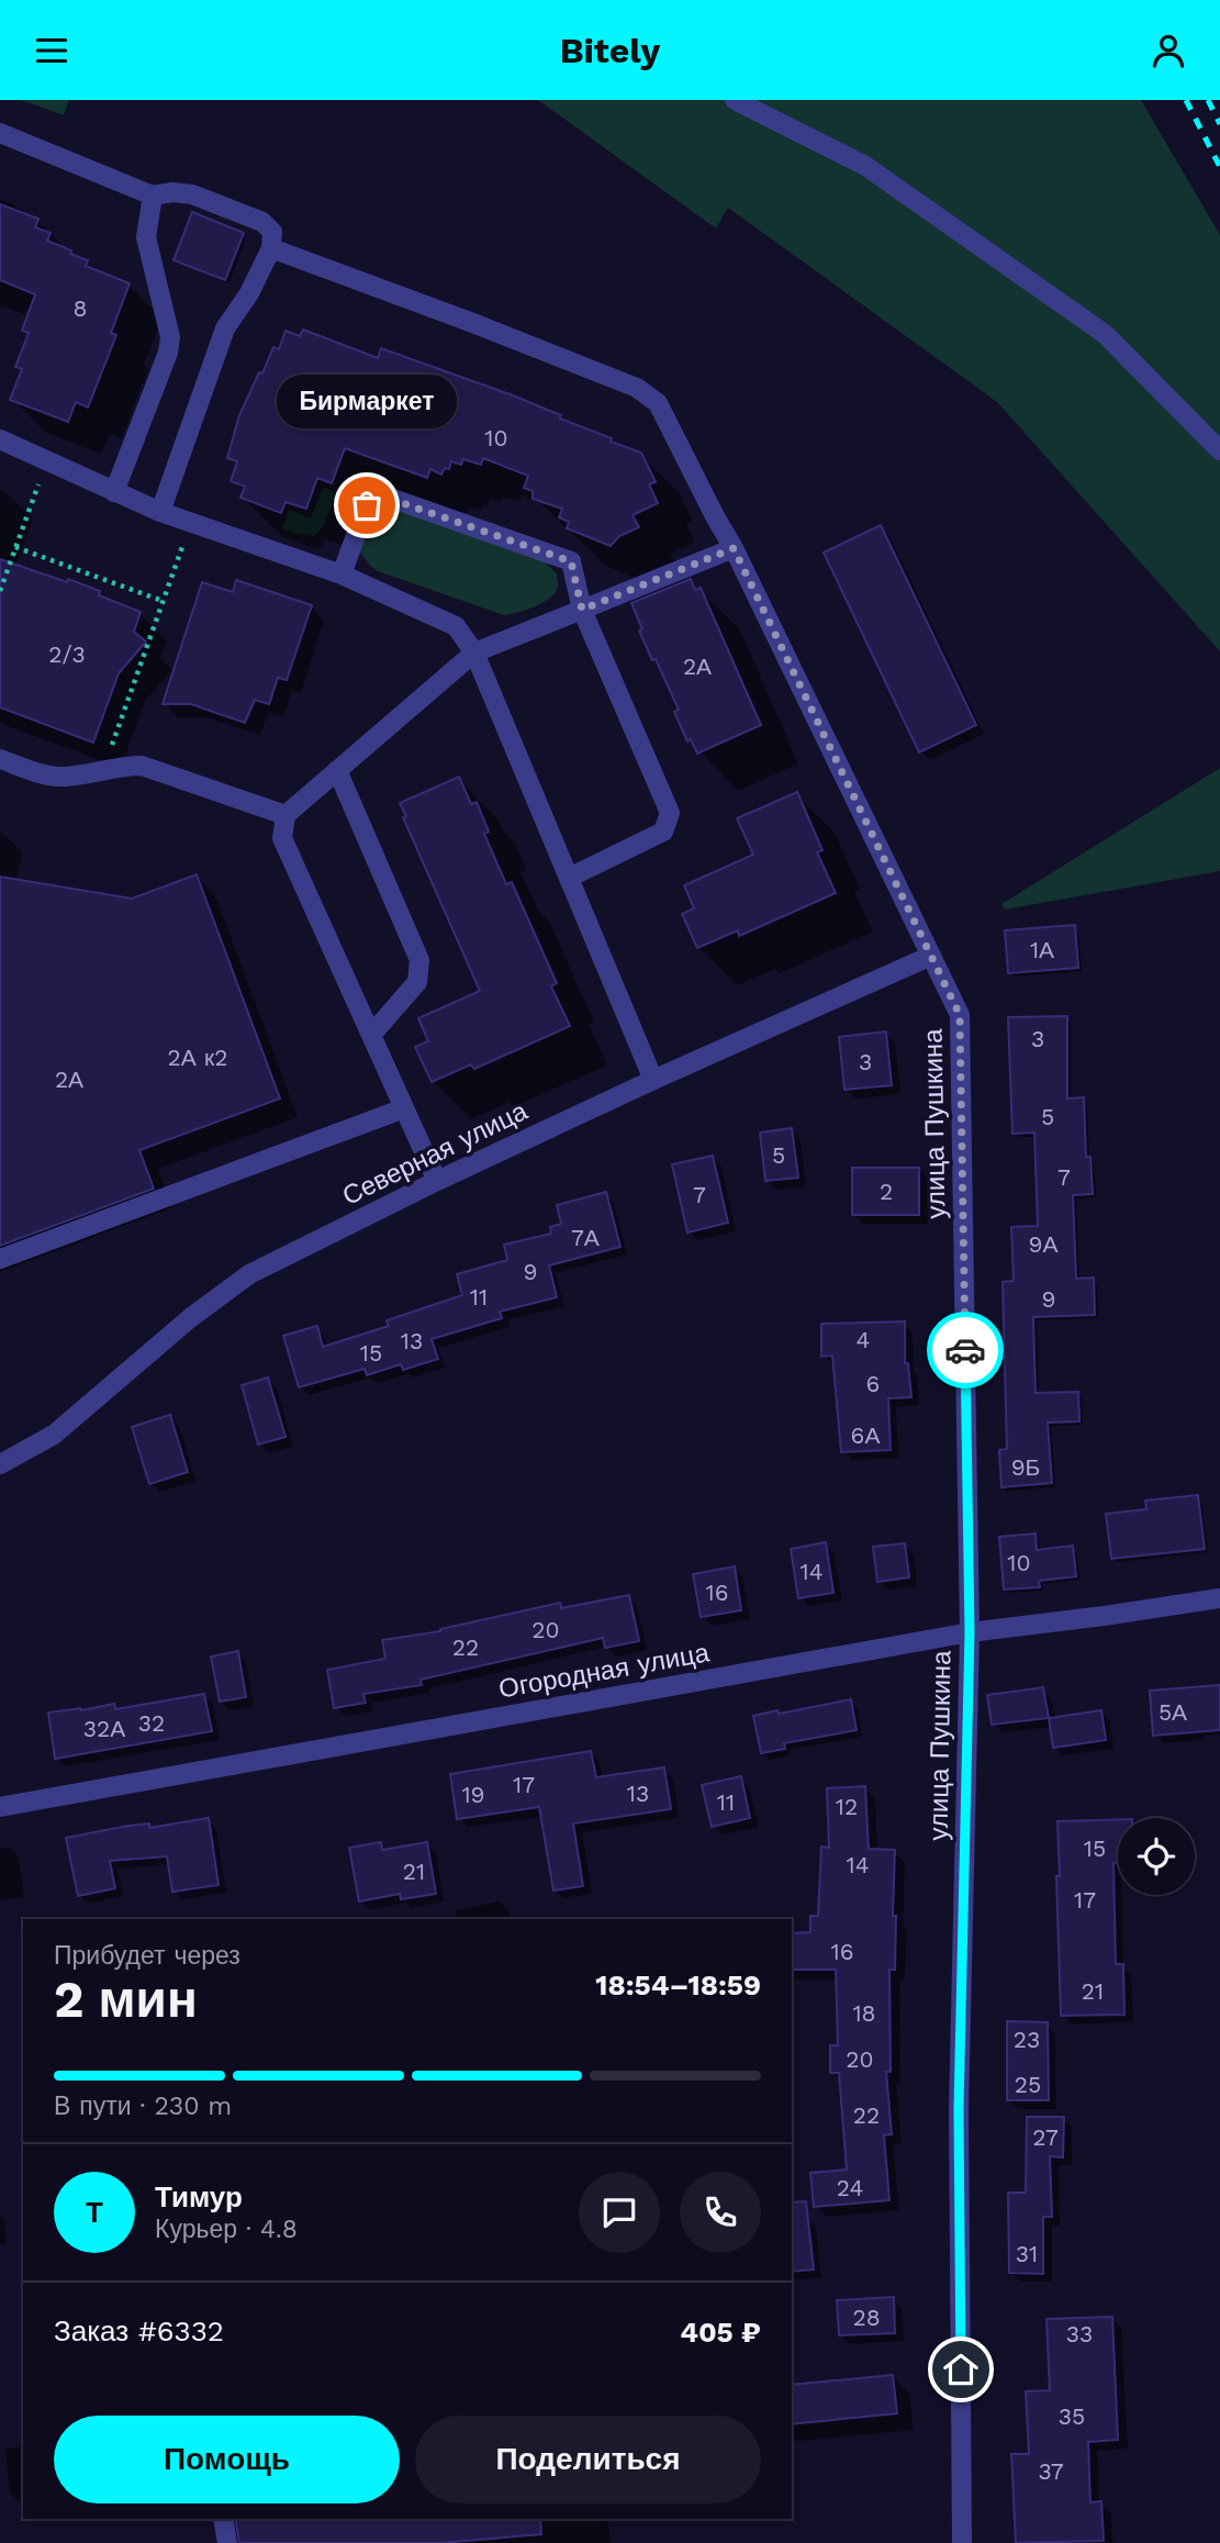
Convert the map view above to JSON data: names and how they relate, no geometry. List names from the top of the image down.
{
  "streets": {
    "street": ["улица Пушкина", "Северная улица", "Огородная улица"]
  },
  "crossings": [
    ["улица Пушкина", "Северная улица"],
    ["улица Пушкина", "Огородная улица"]
  ],
  "places": ["Бирмаркет"],
  "house_numbers": [
    "8",
    "10",
    "2/3",
    "2А",
    "1А",
    "3",
    "2А к2",
    "3",
    "2А",
    "5",
    "5",
    "7",
    "2",
    "7",
    "7А",
    "9А",
    "9",
    "11",
    "9",
    "4",
    "13",
    "15",
    "6",
    "6А",
    "9Б",
    "10",
    "14",
    "16",
    "20",
    "22",
    "5А",
    "32",
    "32А",
    "17",
    "13",
    "19",
    "11",
    "12",
    "15",
    "14",
    "21",
    "17",
    "16",
    "21",
    "18",
    "23",
    "20",
    "25",
    "22",
    "27",
    "24",
    "31",
    "28",
    "33",
    "35",
    "37"
  ],
  "page": {
    "header": "Bitely",
    "bubble": "Бирмаркет",
    "heading": ["2 мин", "Прибудет через", "18:54–18:59"],
    "panel": [
      "Тимур",
      "Курьер · 4.8",
      "Заказ #6332",
      "405 ₽"
    ],
    "bar": "В пути · 230 m",
    "round": "Т",
    "buttons": ["Помощь", "Поделиться"]
  }
}
